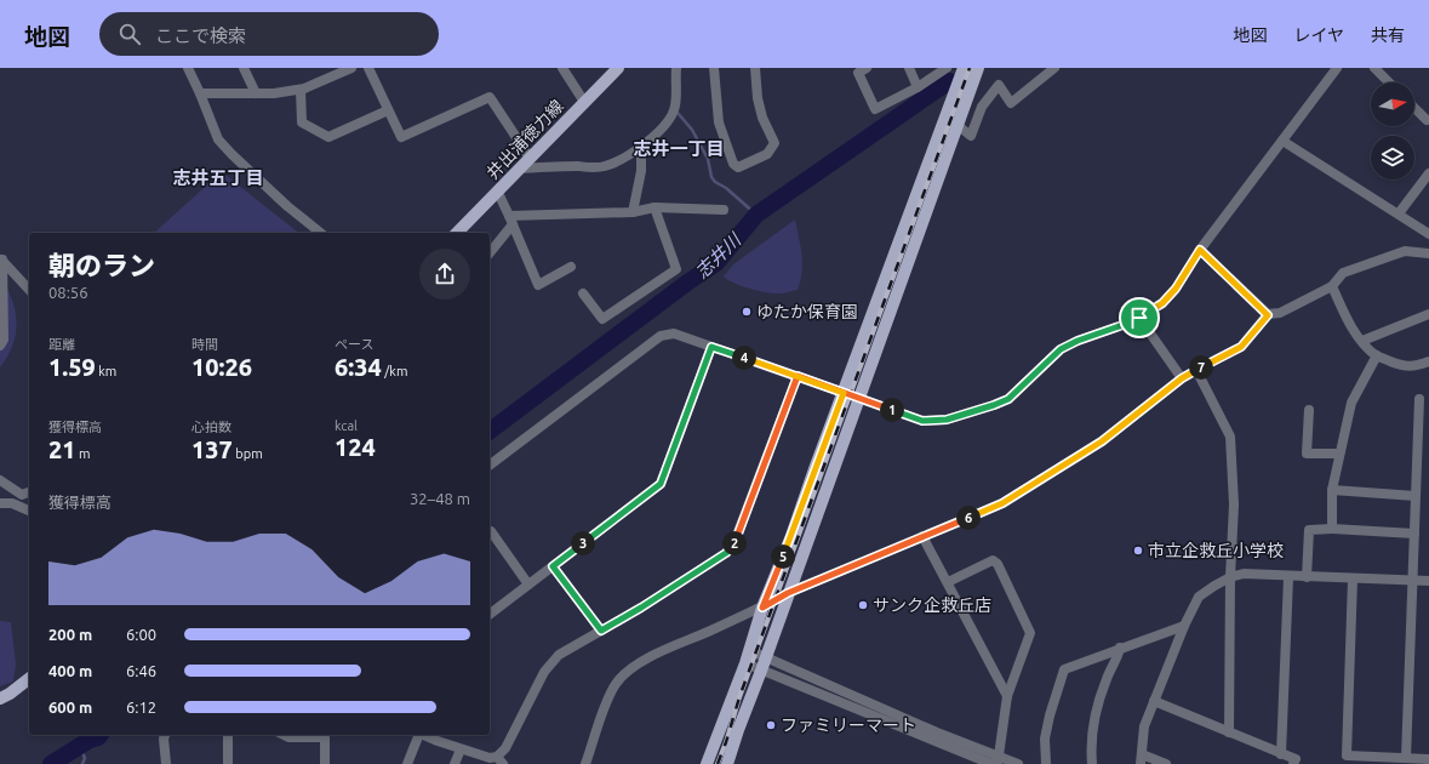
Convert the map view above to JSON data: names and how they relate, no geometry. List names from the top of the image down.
{
  "streets": {
    "main road": ["井出浦徳力線"]
  },
  "districts": ["志井一丁目", "志井五丁目"],
  "water": ["志井川"],
  "places": [
    "ゆたか保育園",
    "市立企救丘小学校",
    "サンク企救丘店",
    "ファミリーマート"
  ],
  "north": "right",
  "page": {
    "header": "地図",
    "search": "ここで検索",
    "nav": ["地図", "レイヤ", "共有"],
    "heading": ["朝のラン", "08:56"],
    "stats": [
      ["距離", "1.59 km"],
      ["時間", "10:26"],
      ["ペース", "6:34 /km"],
      ["獲得標高", "21 m"],
      ["心拍数", "137 bpm"],
      ["kcal", "124"]
    ],
    "pins": [
      "4",
      "7",
      "1",
      "6",
      "2",
      "3",
      "5"
    ],
    "chart": ["獲得標高", "32–48 m"],
    "list": [
      {
        "name": "200 m",
        "note": "6:00"
      },
      {
        "name": "400 m",
        "note": "6:46"
      },
      {
        "name": "600 m",
        "note": "6:12"
      }
    ]
  }
}
